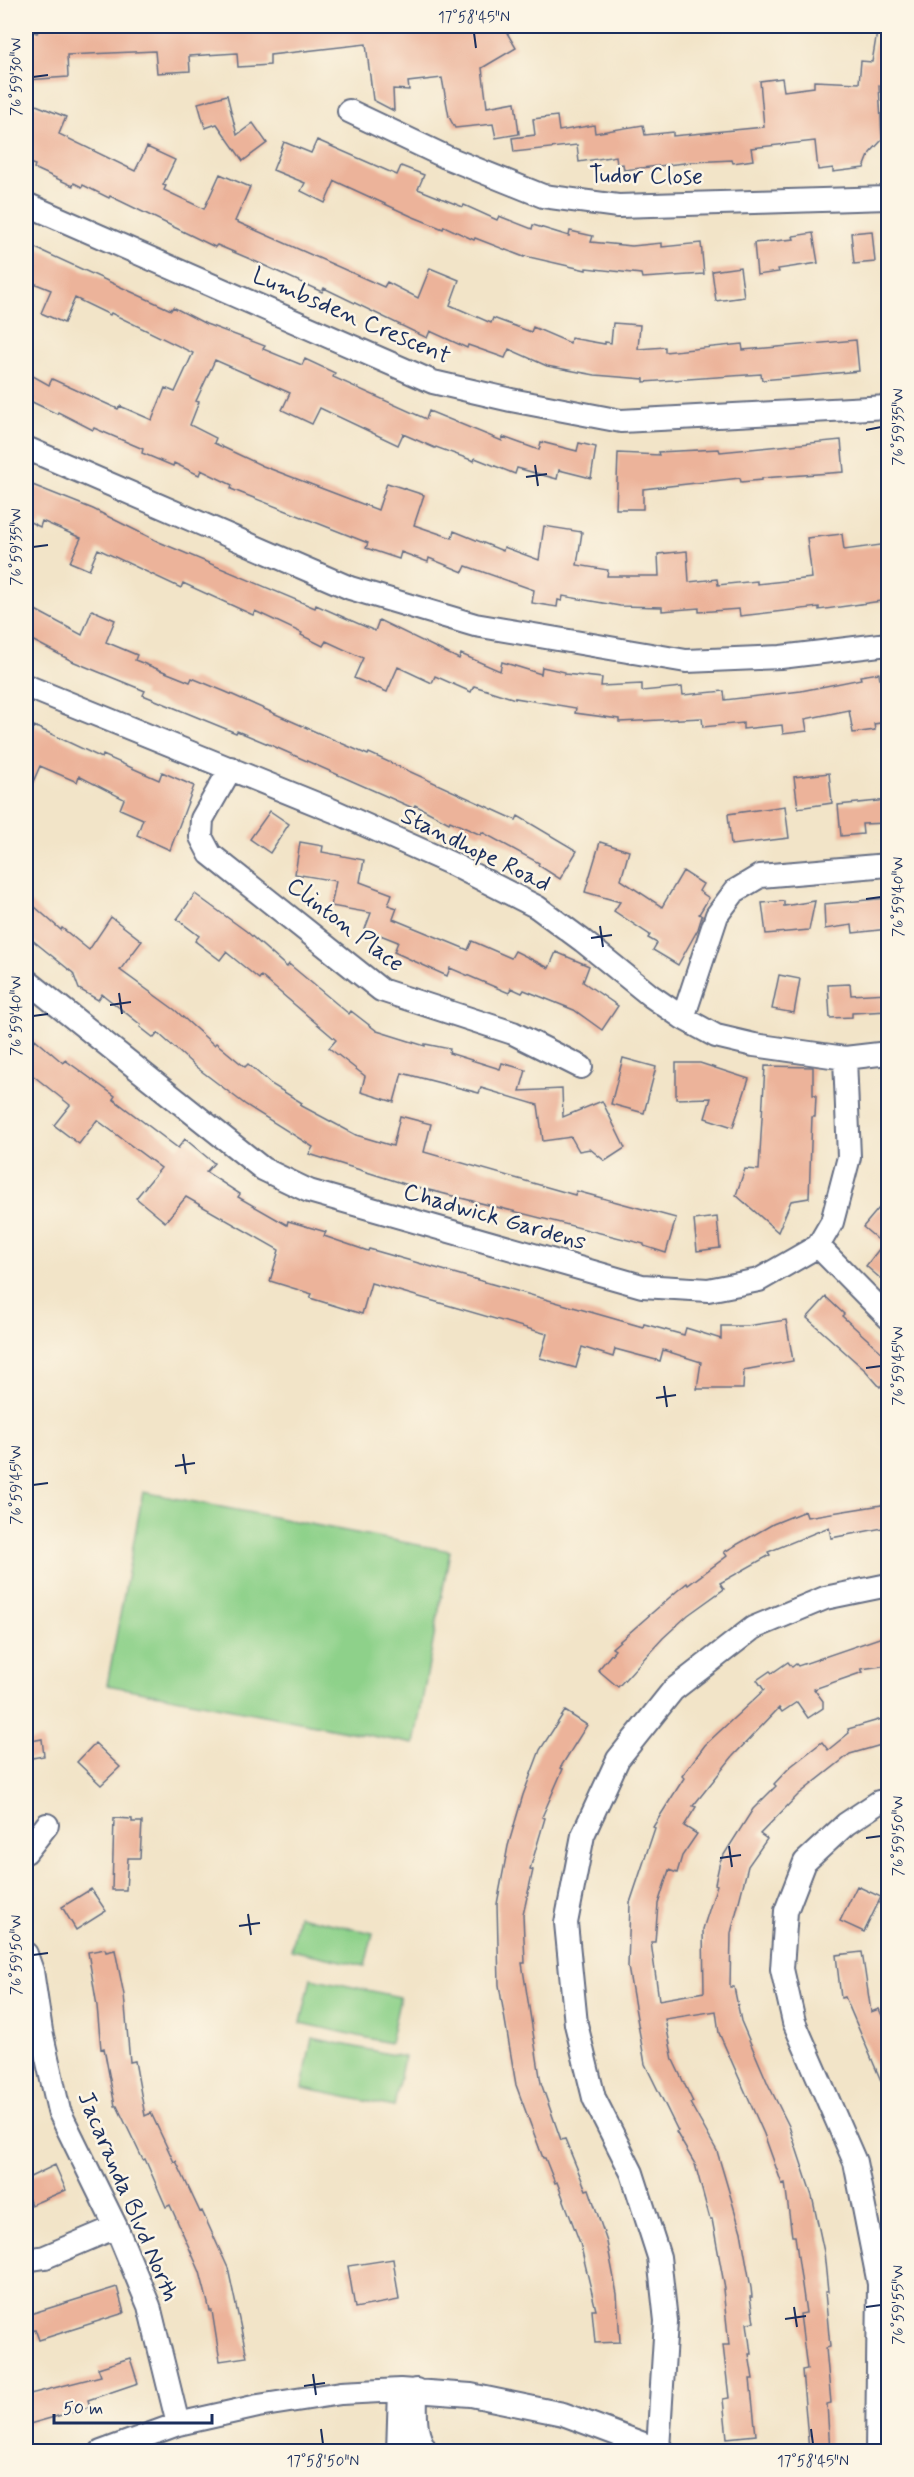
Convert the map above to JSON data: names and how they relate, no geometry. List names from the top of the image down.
{
  "streets": {
    "street": [
      "Tudor Close",
      "Lumbsden Crescent",
      "Standhope Road",
      "Clinton Place",
      "Chadwick Gardens",
      "Jacaranda Blvd North"
    ]
  },
  "crossings": [
    ["Standhope Road", "Clinton Place"]
  ],
  "scale_bar": "50 m",
  "coordinates": [
    "17°58'45\"N",
    "76°59'30\"W",
    "76°59'35\"W",
    "76°59'40\"W",
    "76°59'45\"W",
    "76°59'50\"W",
    "76°59'55\"W",
    "17°58'50\"N"
  ]
}
